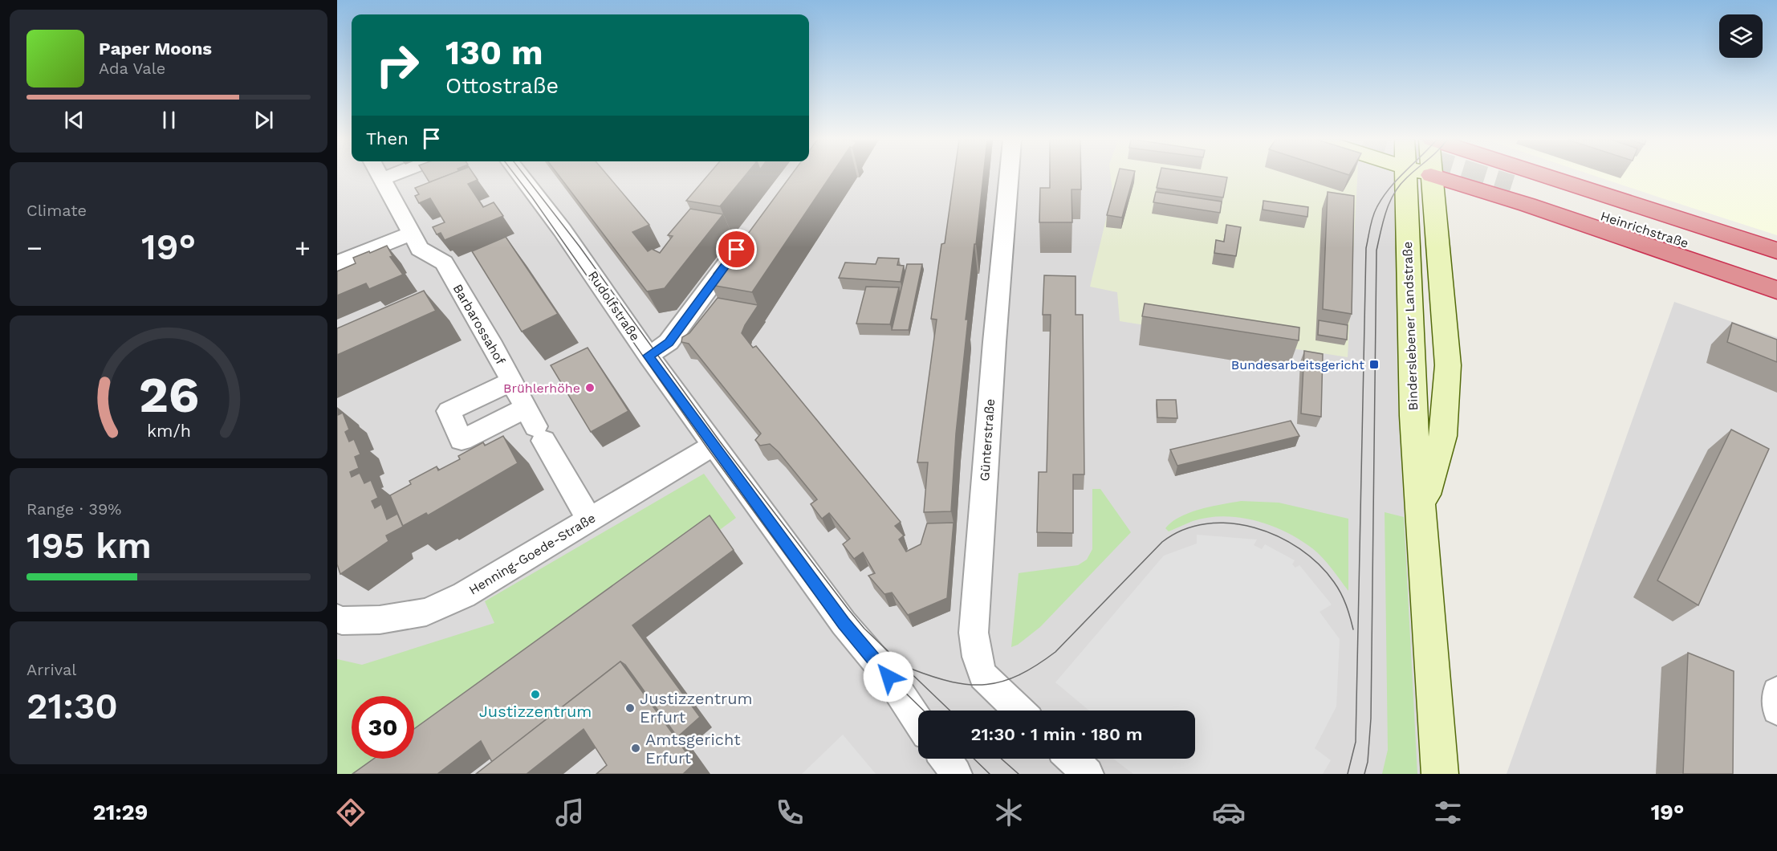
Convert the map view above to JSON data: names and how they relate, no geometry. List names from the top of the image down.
{
  "streets": {
    "highway": ["Heinrichstraße"],
    "main road": ["Binderslebener Landstraße"],
    "street": [
      "Rudolfstraße",
      "Barbarossahof",
      "Günterstraße",
      "Henning-Goede-Straße"
    ]
  },
  "crossings": [
    ["Rudolfstraße", "Henning-Goede-Straße"],
    ["Barbarossahof", "Henning-Goede-Straße"]
  ],
  "places": {
    "transit": ["Bundesarbeitsgericht"],
    "other": [
      "Brühlerhöhe",
      "Justizzentrum",
      "Justizzentrum Erfurt",
      "Amtsgericht Erfurt"
    ]
  },
  "page": {
    "turn": ["130 m", "Ottostraße"],
    "song": ["Paper Moons", "Ada Vale"],
    "then": "Then",
    "tile": [
      "Climate",
      ["Range · 39%", "195 km"],
      ["Arrival", "21:30"]
    ],
    "heat": ["−", "19°", "+"],
    "limit": "30",
    "trip": "21:30 · 1 min · 180 m",
    "tabs": ["21:29", "19°"],
    "gauge": ["26", "km/h"]
  }
}
